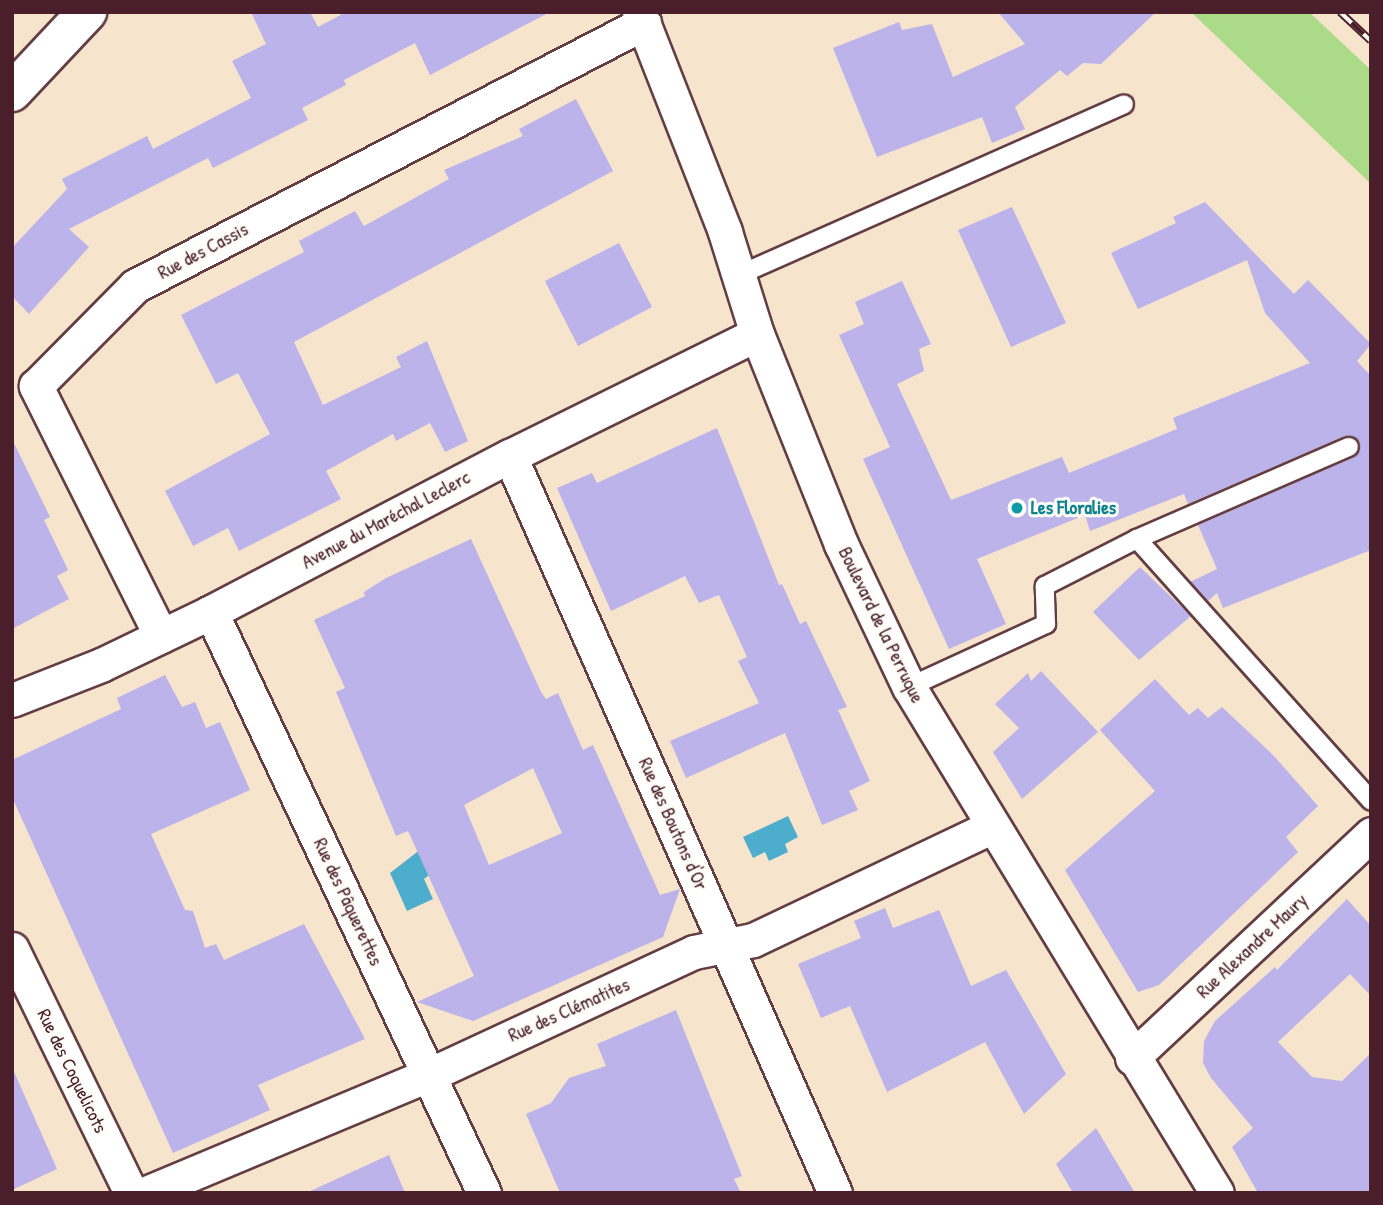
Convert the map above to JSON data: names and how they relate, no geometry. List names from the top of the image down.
{
  "streets": {
    "street": [
      "Rue des Cassis",
      "Avenue du Maréchal Leclerc",
      "Boulevard de la Perruque",
      "Rue des Boutons d'Or",
      "Rue des Pâquerettes",
      "Rue Alexandre Maury",
      "Rue des Clématites",
      "Rue des Coquelicots"
    ]
  },
  "crossings": [
    ["Rue des Cassis", "Avenue du Maréchal Leclerc"],
    ["Rue des Cassis", "Boulevard de la Perruque"],
    ["Avenue du Maréchal Leclerc", "Boulevard de la Perruque"],
    ["Avenue du Maréchal Leclerc", "Rue des Boutons d'Or"],
    ["Avenue du Maréchal Leclerc", "Rue des Pâquerettes"],
    ["Boulevard de la Perruque", "Rue Alexandre Maury"],
    ["Boulevard de la Perruque", "Rue des Clématites"],
    ["Rue des Boutons d'Or", "Rue des Clématites"],
    ["Rue des Pâquerettes", "Rue des Clématites"]
  ],
  "places": ["Les Floralies"]
}
